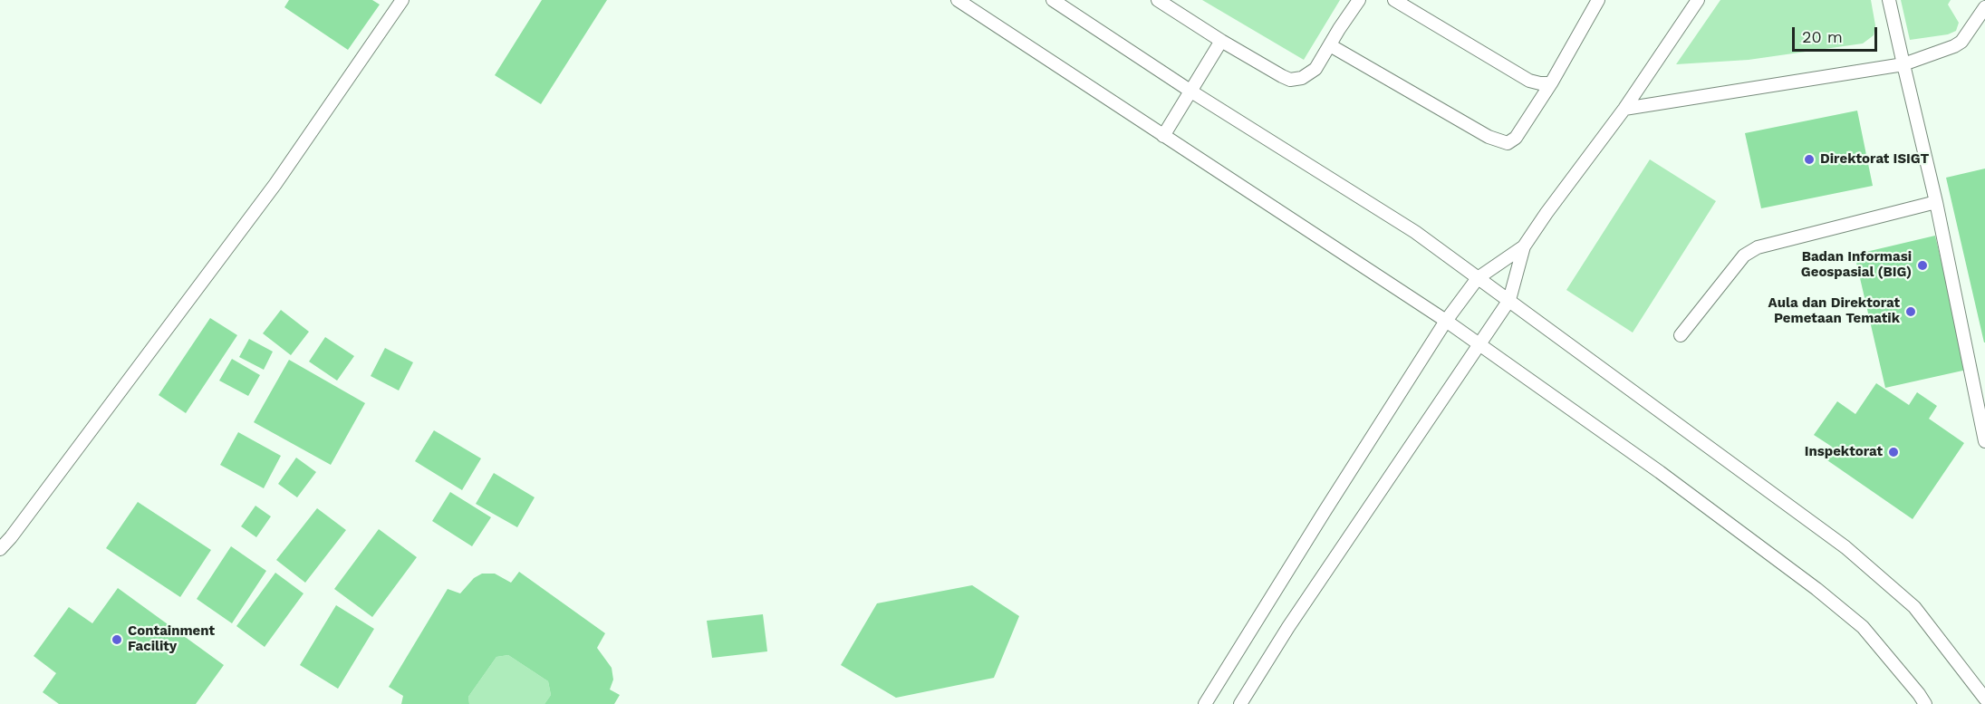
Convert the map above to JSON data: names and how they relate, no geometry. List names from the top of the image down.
{
  "places": [
    "Direktorat ISIGT",
    "Badan Informasi Geospasial (BIG)",
    "Aula dan Direktorat Pemetaan Tematik",
    "Inspektorat",
    "Containment Facility"
  ],
  "scale_bar": "20 m"
}
